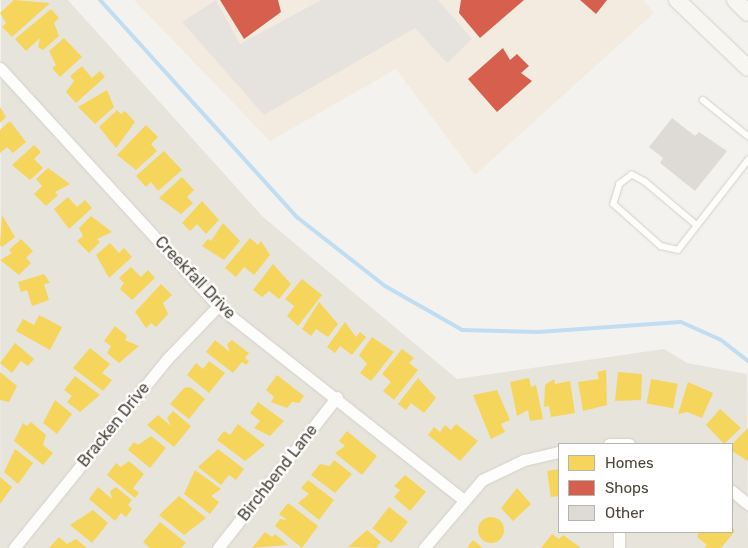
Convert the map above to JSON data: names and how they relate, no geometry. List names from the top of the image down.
{
  "streets": {
    "street": ["Creekfall Drive", "Bracken Drive", "Birchbend Lane"]
  },
  "crossings": [
    ["Creekfall Drive", "Bracken Drive"],
    ["Creekfall Drive", "Birchbend Lane"]
  ],
  "legend": ["Homes", "Shops", "Other"]
}
